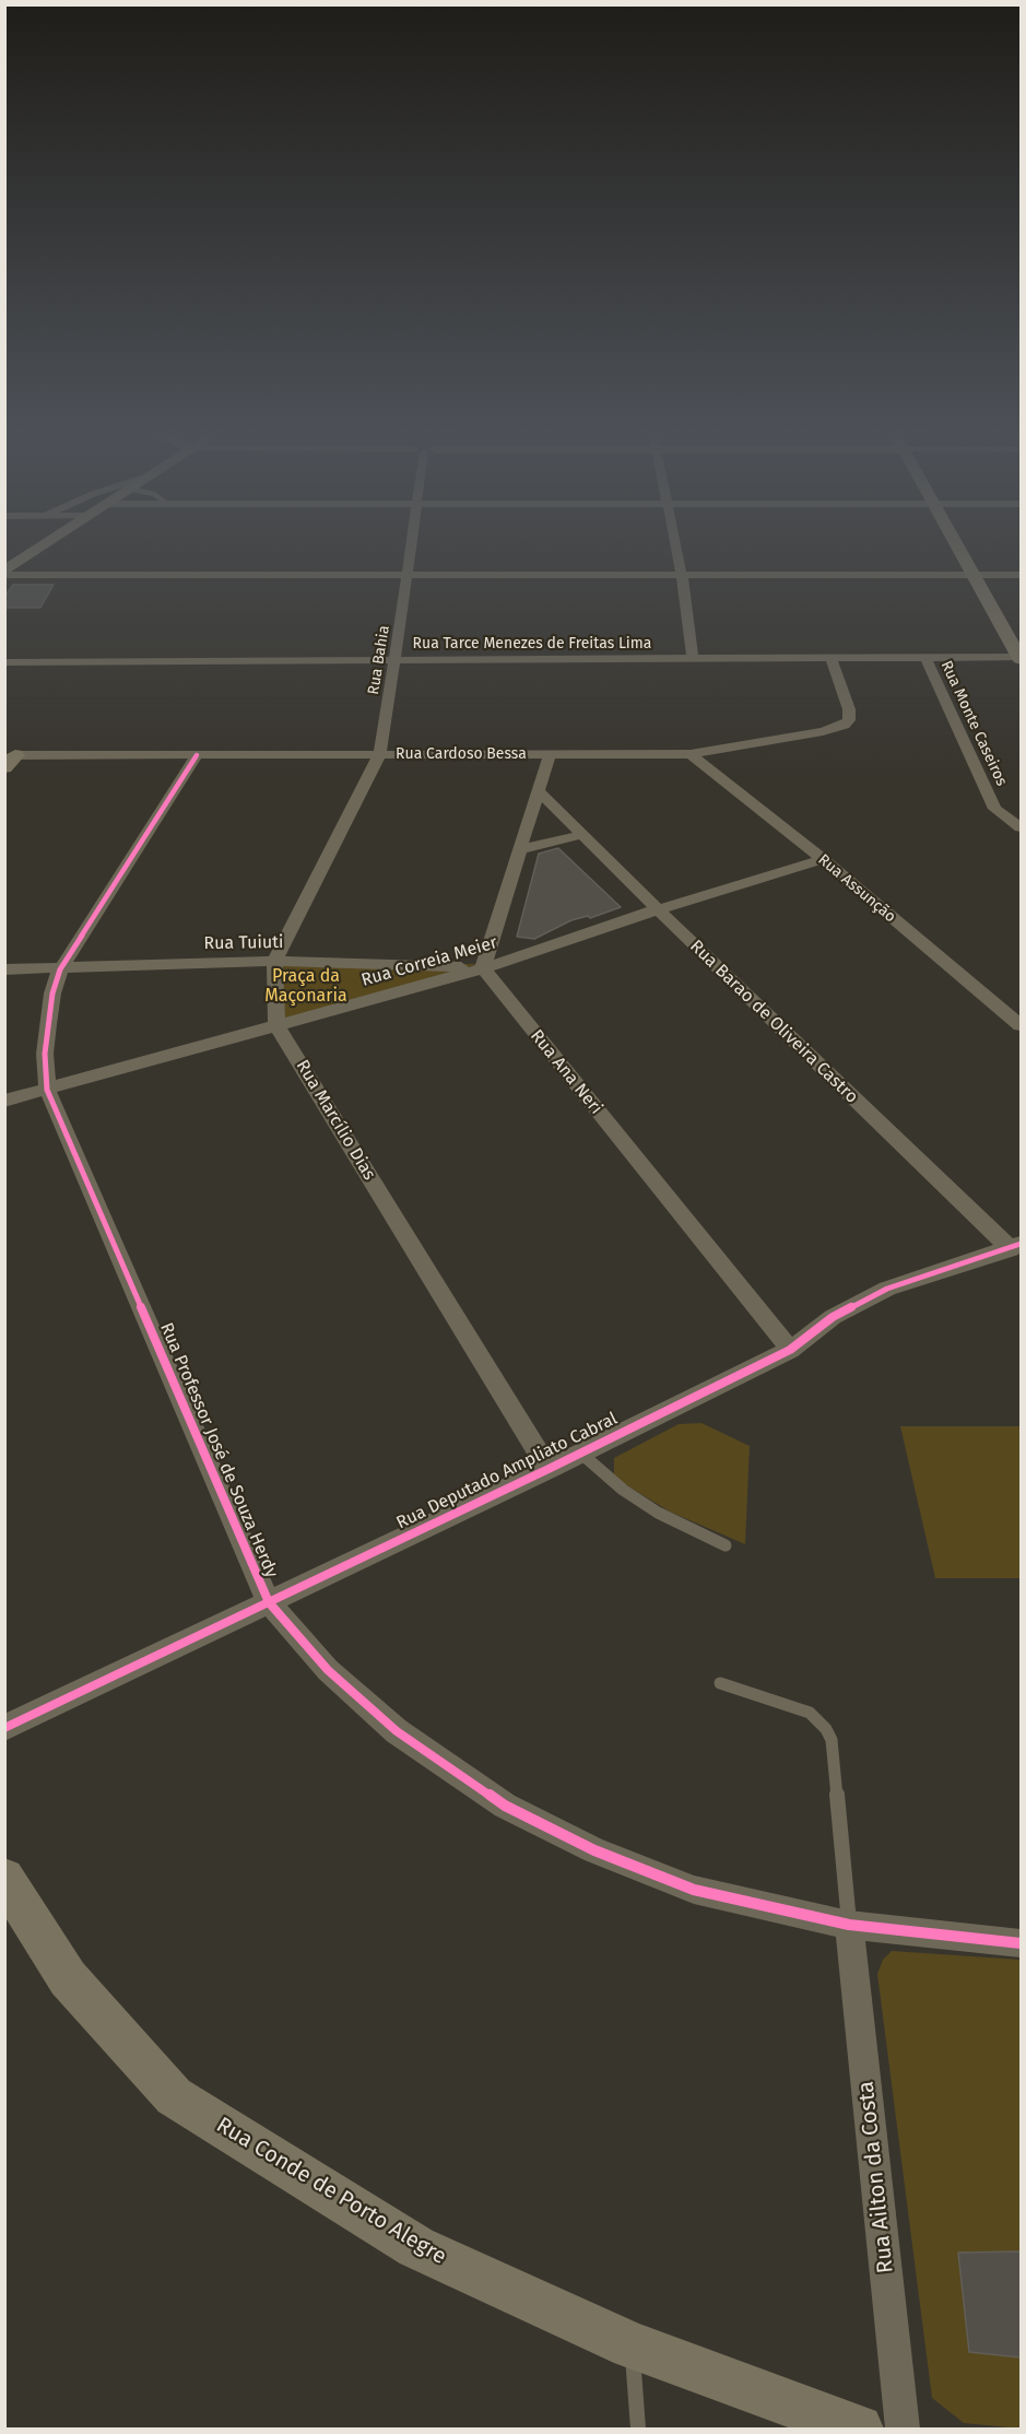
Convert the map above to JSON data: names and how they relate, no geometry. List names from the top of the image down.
{
  "streets": {
    "street": [
      "Rua Tarce Menezes de Freitas Lima",
      "Rua Bahia",
      "Rua Monte Caseiros",
      "Rua Cardoso Bessa",
      "Rua Assunção",
      "Rua Tuiuti",
      "Rua Correia Meier",
      "Rua Barao de Oliveira Castro",
      "Rua Ana Neri",
      "Rua Marcílio Dias",
      "Rua Professor José de Souza Herdy",
      "Rua Deputado Ampliato Cabral",
      "Rua Ailton da Costa",
      "Rua Conde de Porto Alegre"
    ]
  },
  "crossings": [
    ["Rua Tarce Menezes de Freitas Lima", "Rua Bahia"],
    ["Rua Tarce Menezes de Freitas Lima", "Rua Monte Caseiros"],
    ["Rua Tarce Menezes de Freitas Lima", "Rua Cardoso Bessa"],
    ["Rua Bahia", "Rua Cardoso Bessa"],
    ["Rua Bahia", "Rua Marcílio Dias"],
    ["Rua Cardoso Bessa", "Rua Assunção"],
    ["Rua Cardoso Bessa", "Rua Marcílio Dias"],
    ["Rua Cardoso Bessa", "Rua Professor José de Souza Herdy"],
    ["Rua Assunção", "Rua Correia Meier"],
    ["Rua Tuiuti", "Rua Correia Meier"],
    ["Rua Tuiuti", "Rua Ana Neri"],
    ["Rua Tuiuti", "Rua Marcílio Dias"],
    ["Rua Tuiuti", "Rua Professor José de Souza Herdy"],
    ["Rua Correia Meier", "Rua Barao de Oliveira Castro"],
    ["Rua Correia Meier", "Rua Ana Neri"],
    ["Rua Correia Meier", "Rua Marcílio Dias"],
    ["Rua Correia Meier", "Rua Professor José de Souza Herdy"],
    ["Rua Barao de Oliveira Castro", "Rua Deputado Ampliato Cabral"],
    ["Rua Ana Neri", "Rua Deputado Ampliato Cabral"],
    ["Rua Marcílio Dias", "Rua Deputado Ampliato Cabral"],
    ["Rua Professor José de Souza Herdy", "Rua Deputado Ampliato Cabral"],
    ["Rua Professor José de Souza Herdy", "Rua Ailton da Costa"]
  ],
  "parks": ["Praça da Maçonaria"]
}
